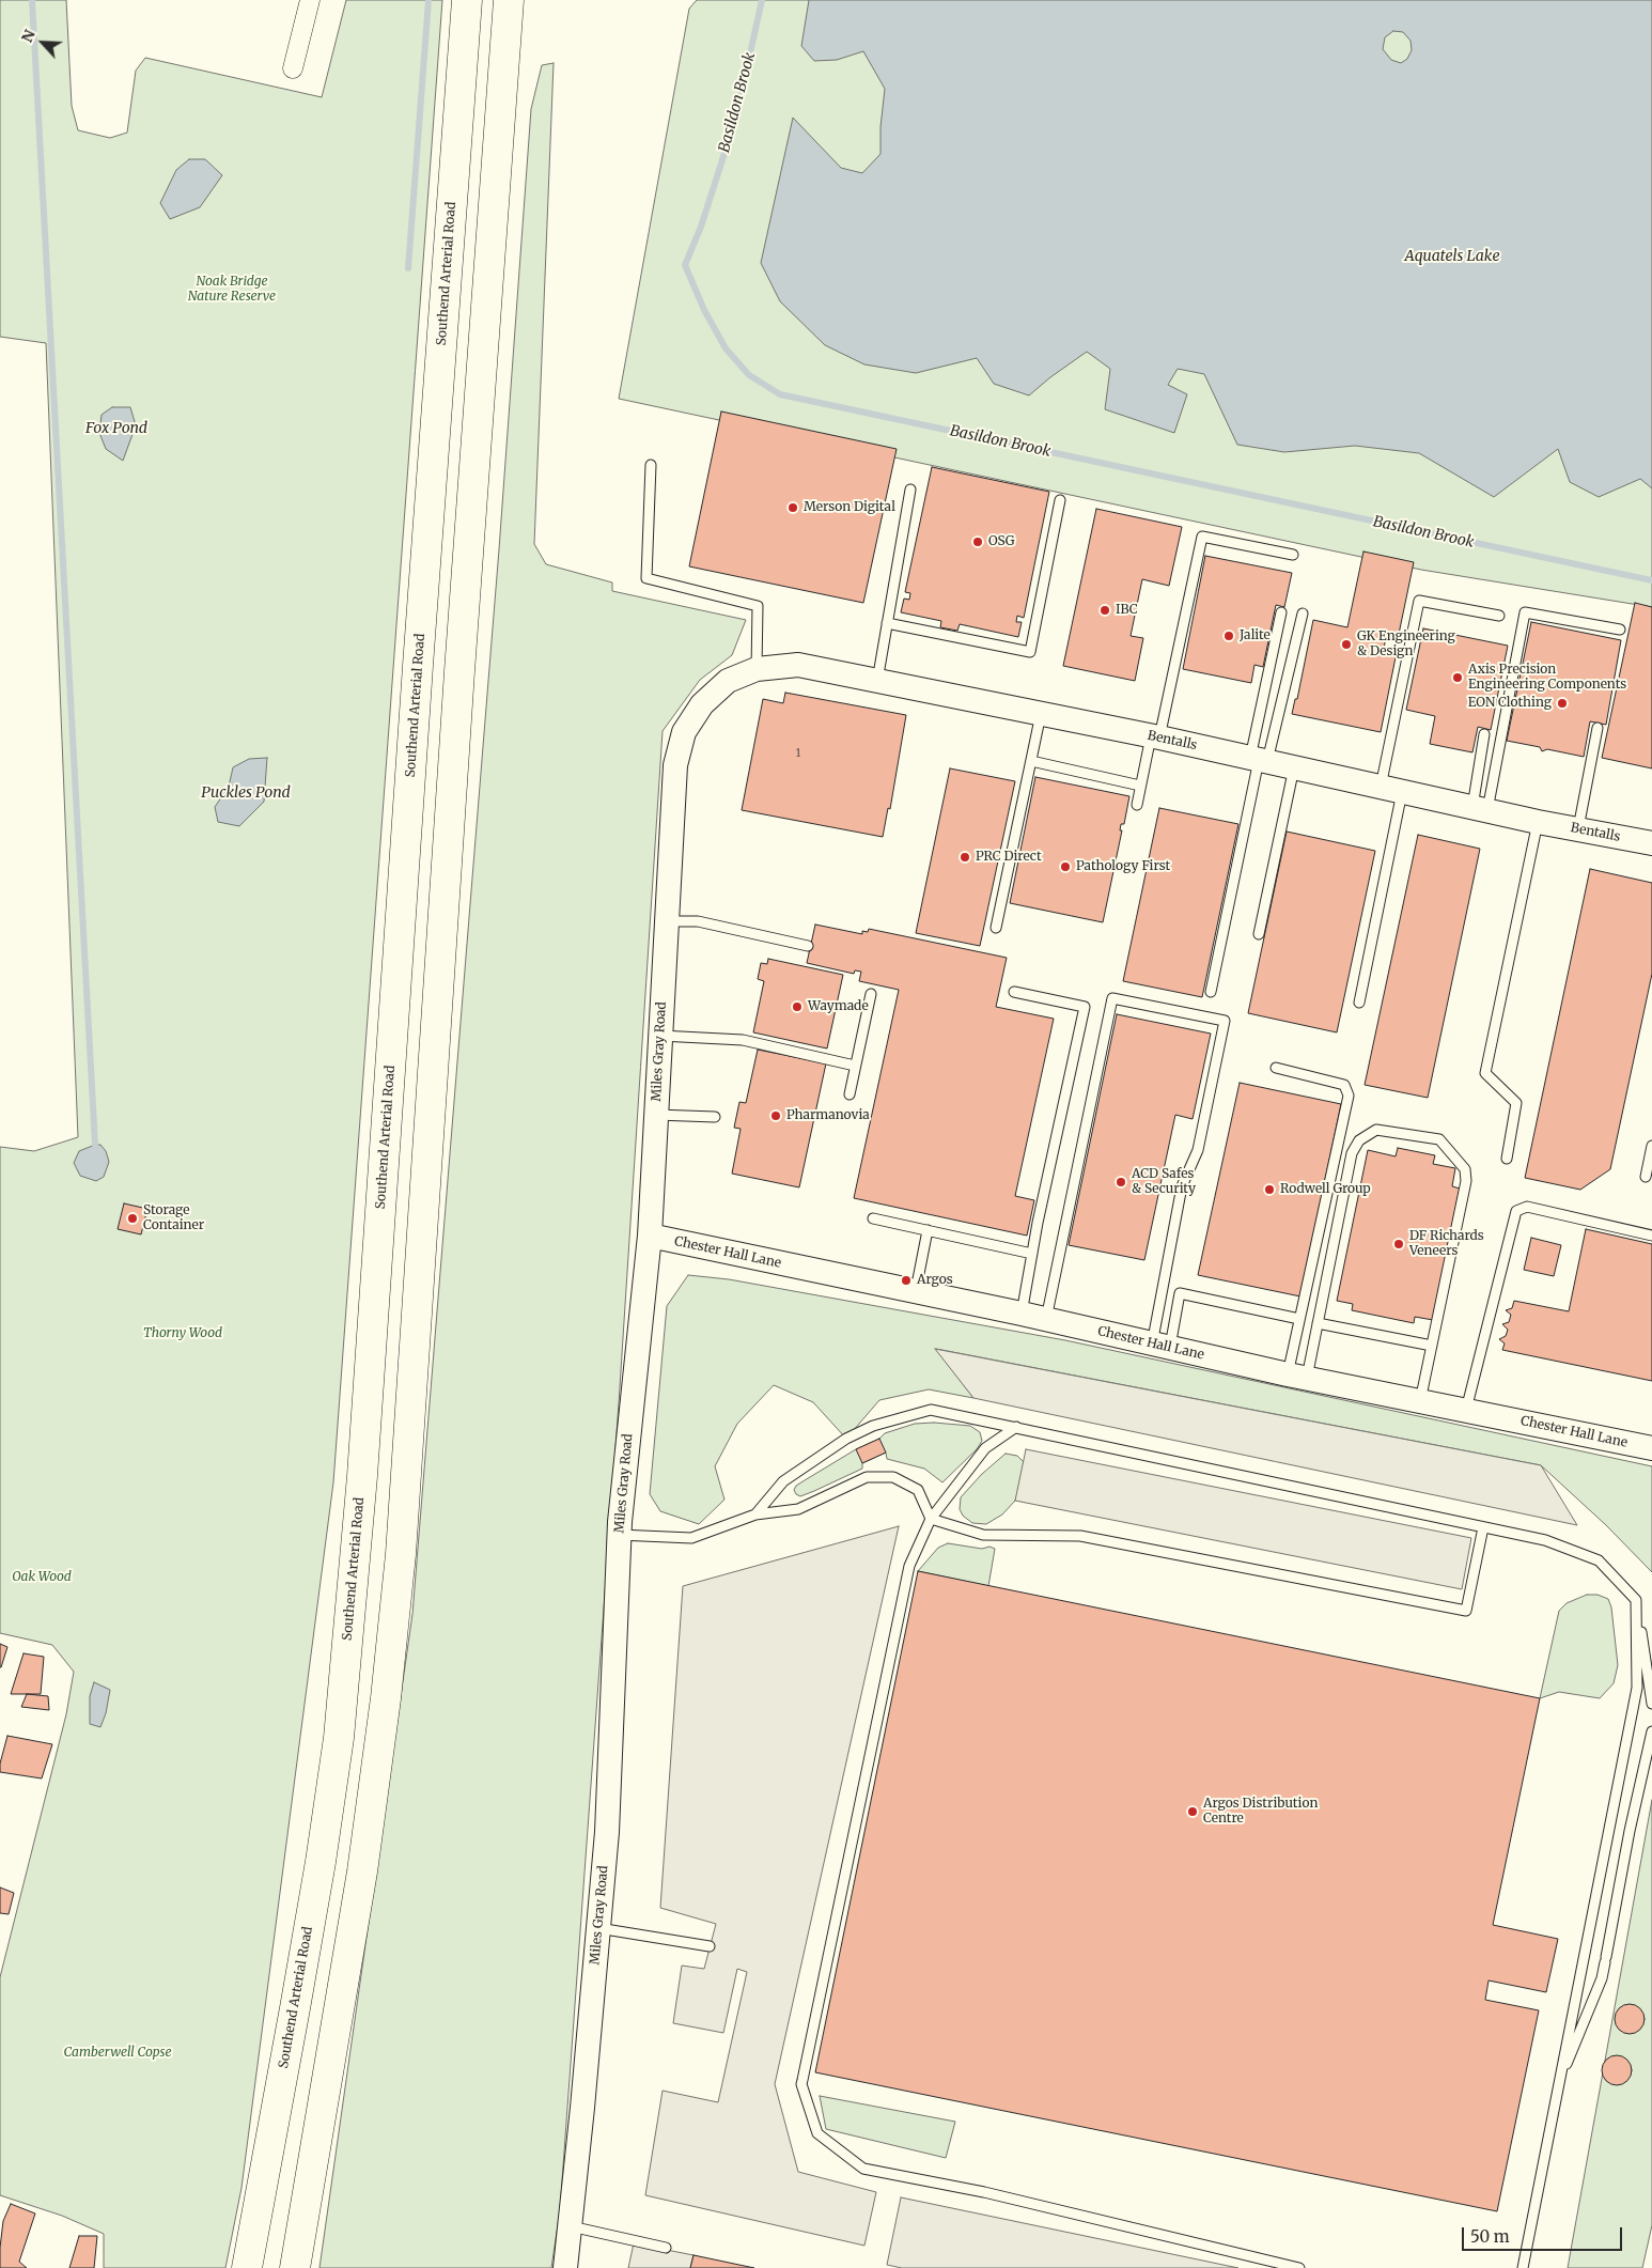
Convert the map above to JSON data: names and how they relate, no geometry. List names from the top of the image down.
{
  "streets": {
    "highway": ["Southend Arterial Road"],
    "street": ["Bentalls", "Miles Gray Road", "Chester Hall Lane"]
  },
  "crossings": [
    ["Bentalls", "Miles Gray Road"],
    ["Miles Gray Road", "Chester Hall Lane"]
  ],
  "water": [
    "Basildon Brook",
    "Aquatels Lake",
    "Fox Pond",
    "Puckles Pond"
  ],
  "parks": [
    "Noak Bridge Nature Reserve",
    "Thorny Wood",
    "Oak Wood",
    "Camberwell Copse"
  ],
  "places": [
    "Merson Digital",
    "OSG",
    "IBC",
    "Jalite",
    "GK Engineering & Design",
    "Axis Precision Engineering Components",
    "EON Clothing",
    "PRC Direct",
    "Pathology First",
    "Waymade",
    "Pharmanovia",
    "ACD Safes & Security",
    "Rodwell Group",
    "Storage Container",
    "DF Richards Veneers",
    "Argos",
    "Argos Distribution Centre"
  ],
  "house_numbers": ["1"],
  "scale_bar": "50 m",
  "north": "top left"
}
